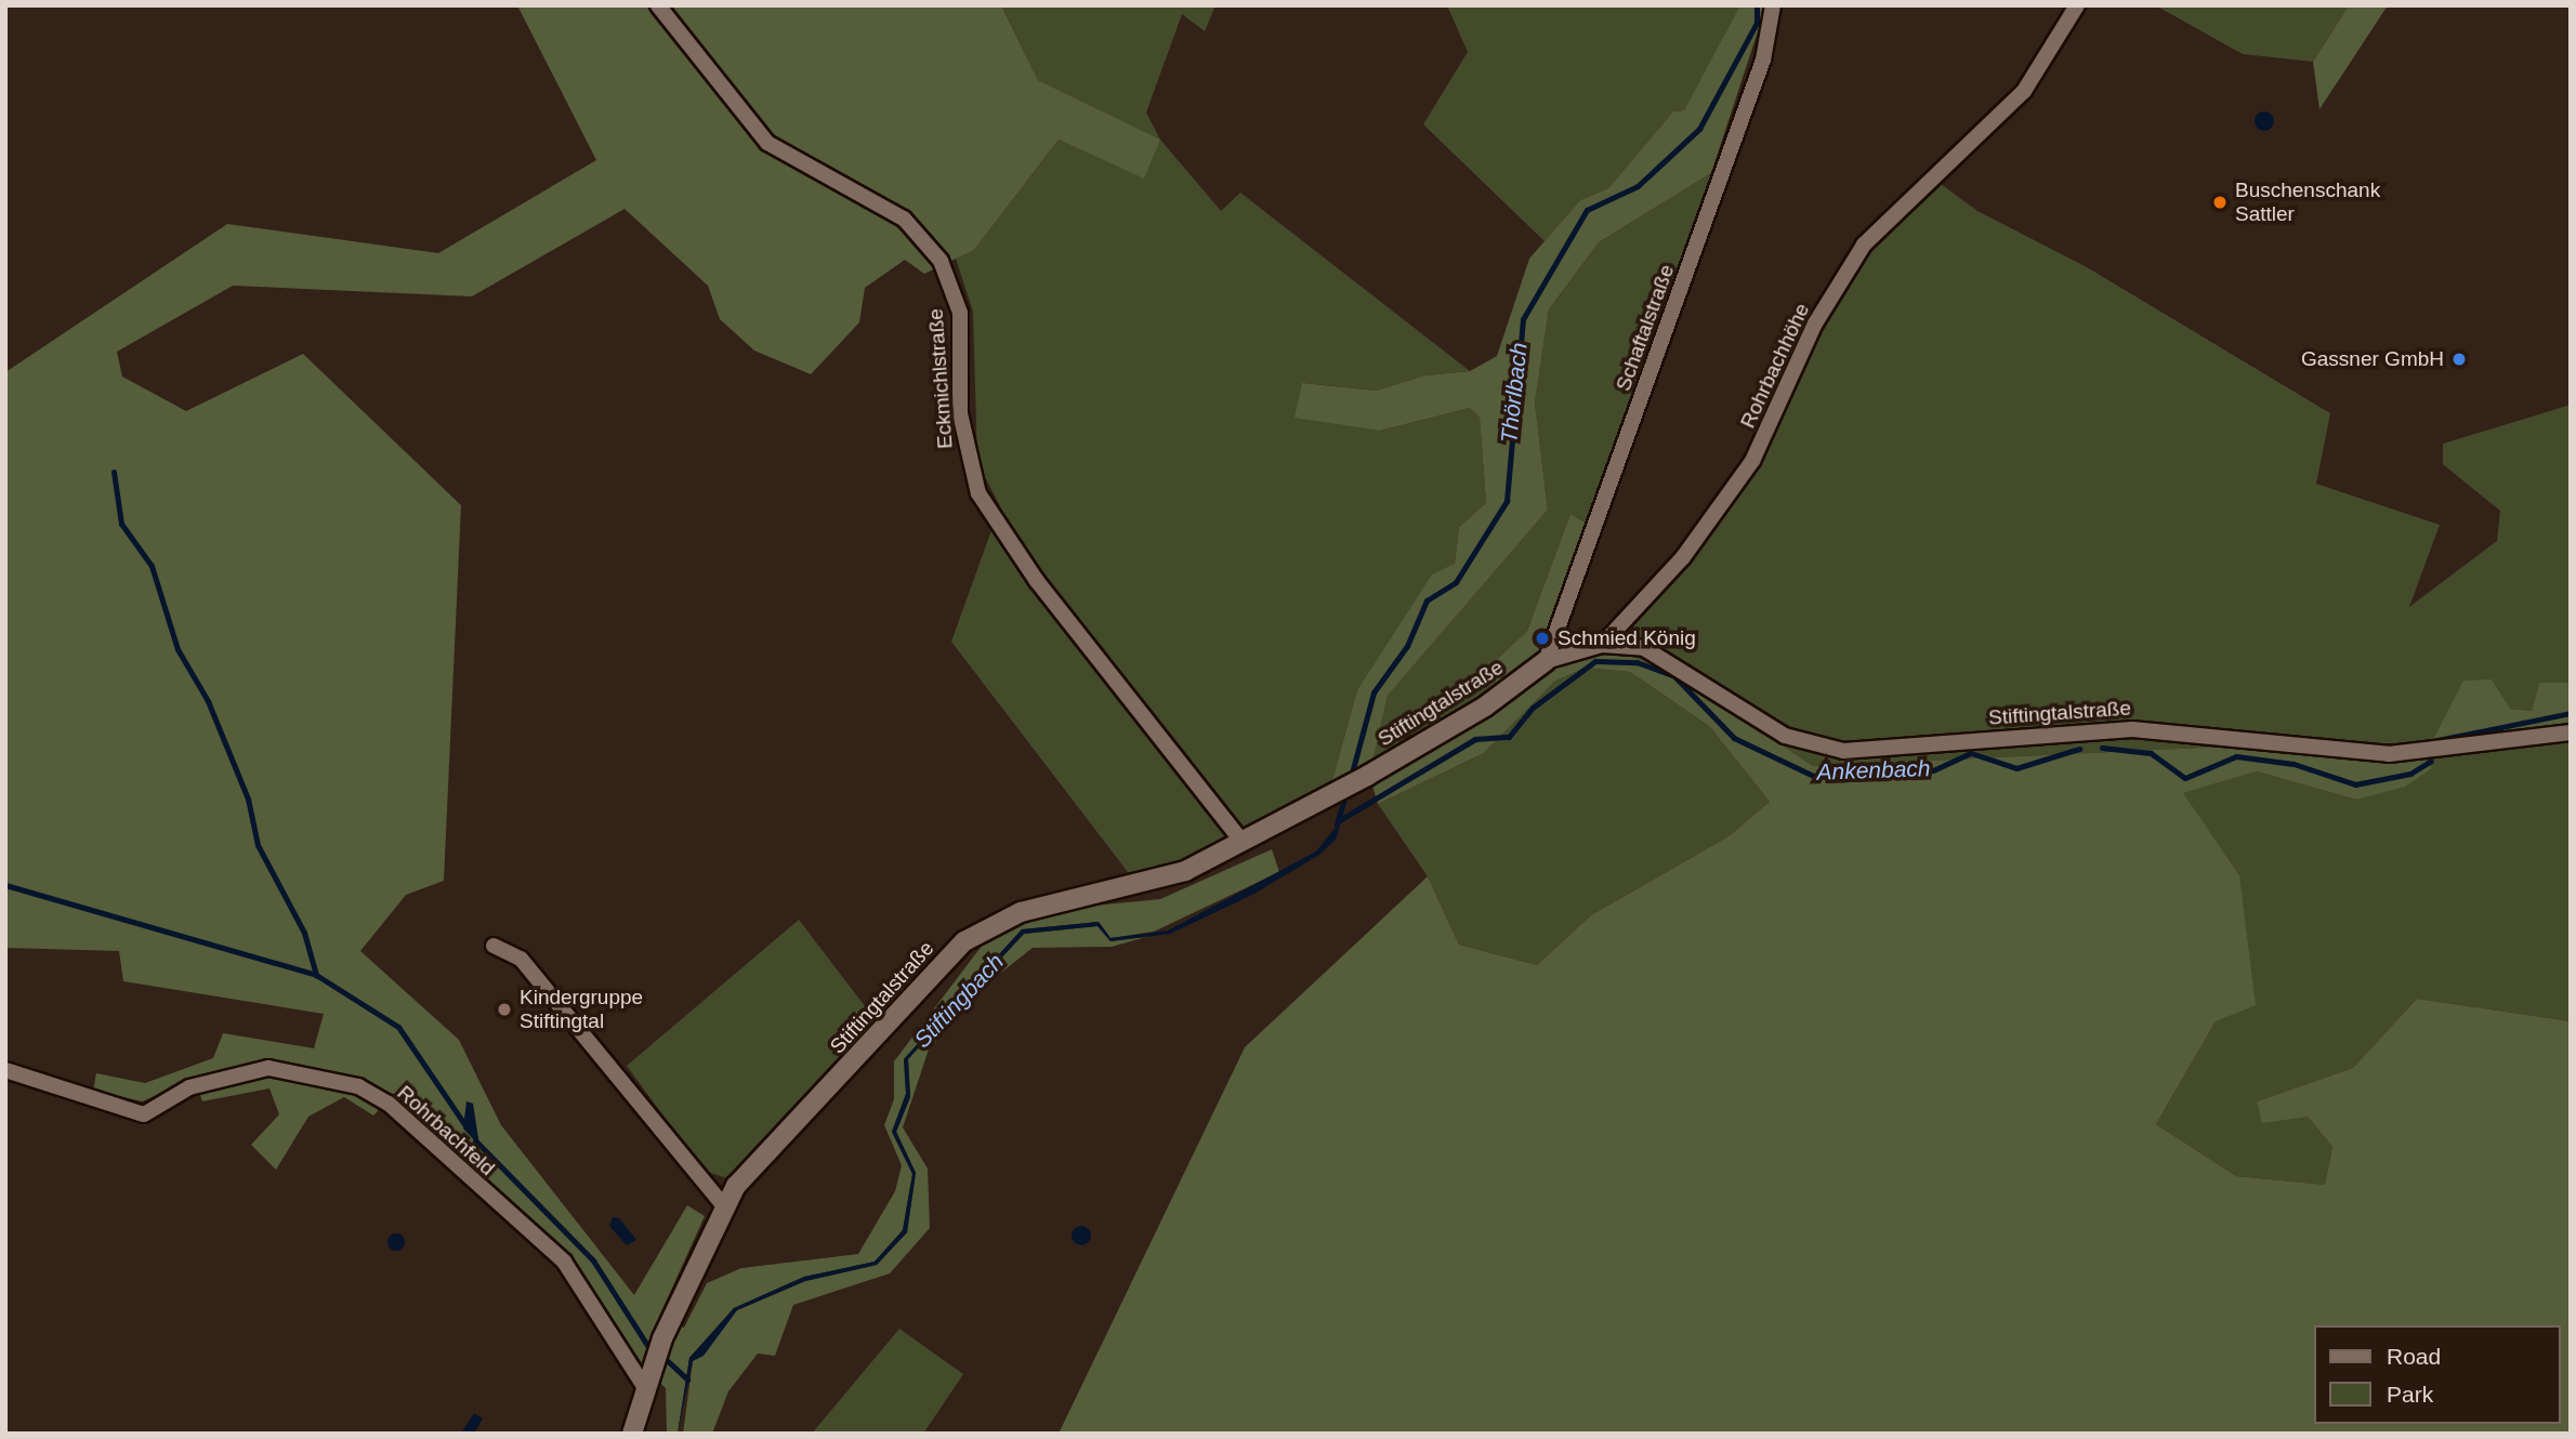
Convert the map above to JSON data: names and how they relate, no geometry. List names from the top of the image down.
{
  "streets": {
    "street": [
      "Schaftalstraße",
      "Rohrbachhöhe",
      "Eckmichlstraße",
      "Stiftingtalstraße",
      "Rohrbachfeld"
    ]
  },
  "crossings": [
    ["Schaftalstraße", "Stiftingtalstraße"],
    ["Rohrbachhöhe", "Stiftingtalstraße"],
    ["Eckmichlstraße", "Stiftingtalstraße"],
    ["Stiftingtalstraße", "Rohrbachfeld"]
  ],
  "water": ["Thörlbach", "Ankenbach", "Stiftingbach"],
  "places": [
    "Buschenschank Sattler",
    "Gassner GmbH",
    "Schmied König",
    "Kindergruppe Stiftingtal"
  ],
  "legend": ["Road", "Park"]
}
